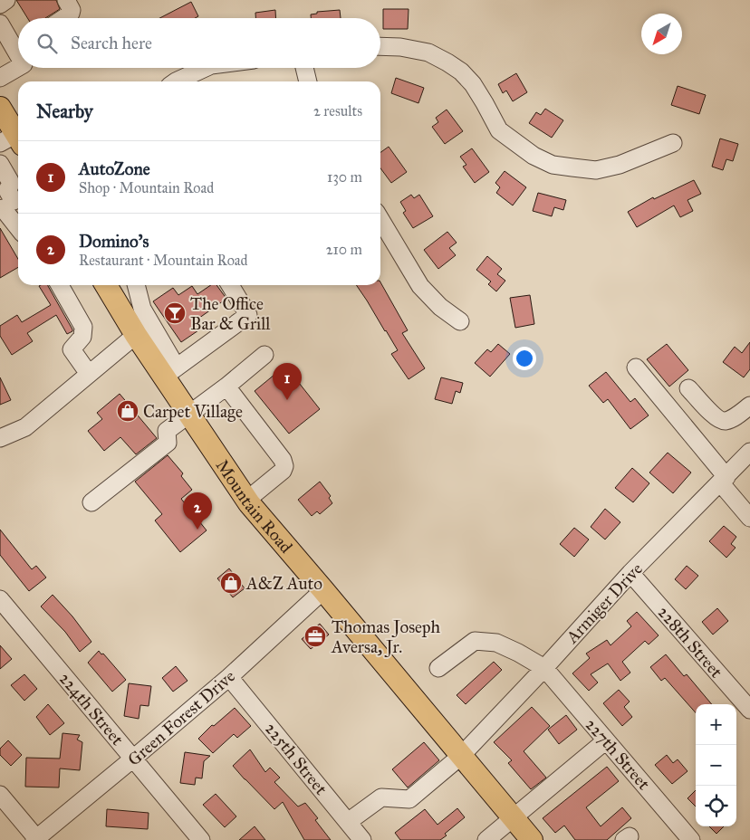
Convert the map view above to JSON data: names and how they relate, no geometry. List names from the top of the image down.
{
  "streets": {
    "main road": ["Mountain Road"],
    "street": [
      "Armiger Drive",
      "228th Street",
      "224th Street",
      "Green Forest Drive",
      "227th Street",
      "225th Street"
    ]
  },
  "crossings": [
    ["Mountain Road", "Armiger Drive"],
    ["Mountain Road", "Green Forest Drive"],
    ["Armiger Drive", "228th Street"],
    ["Armiger Drive", "227th Street"],
    ["Armiger Drive", "225th Street"],
    ["224th Street", "Green Forest Drive"],
    ["Green Forest Drive", "225th Street"]
  ],
  "places": {
    "bar": ["The Office Bar & Grill"],
    "shop": ["Carpet Village", "A&Z Auto"],
    "office": ["Thomas Joseph Aversa, Jr."]
  },
  "north": "bottom left",
  "page": {
    "search": "Search here",
    "heading": ["Nearby", "2 results"],
    "list": [
      {
        "mark": "1",
        "name": "AutoZone",
        "note": "Shop · Mountain Road",
        "value": "130 m"
      },
      {
        "mark": "2",
        "name": "Domino's",
        "note": "Restaurant · Mountain Road",
        "value": "210 m"
      }
    ],
    "pins": ["1", "2"],
    "map_buttons": ["+", "−"]
  }
}
